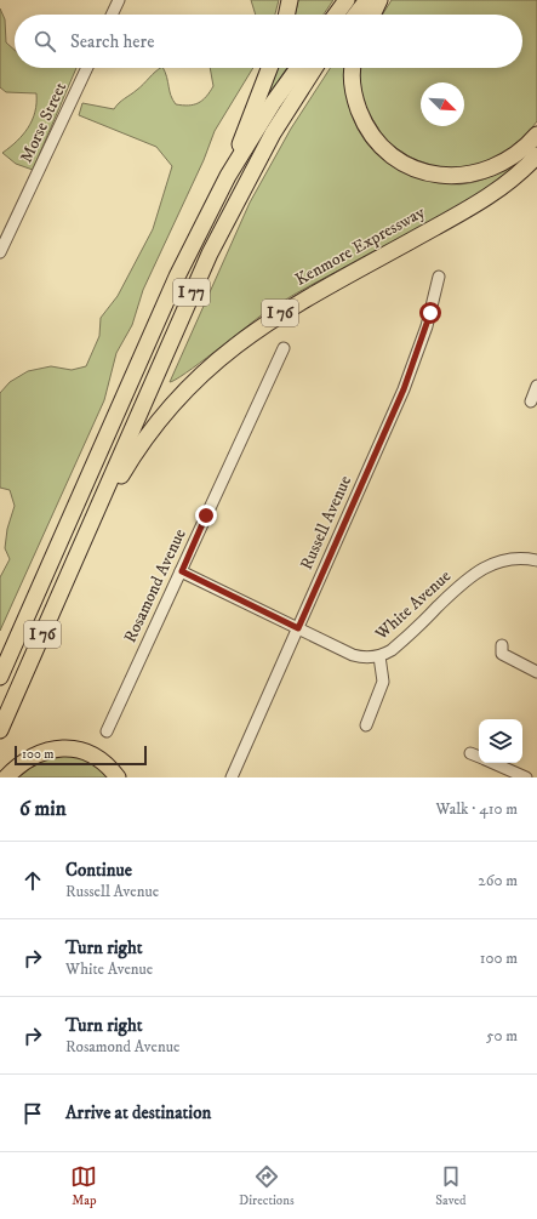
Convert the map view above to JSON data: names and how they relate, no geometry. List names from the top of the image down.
{
  "streets": {
    "highway": ["Kenmore Expressway", "I 77", "I 76"],
    "street": [
      "Morse Street",
      "Russell Avenue",
      "Rosamond Avenue",
      "White Avenue"
    ]
  },
  "crossings": [
    ["Kenmore Expressway", "I 77"],
    ["Kenmore Expressway", "I 76"],
    ["I 77", "I 76"],
    ["Russell Avenue", "White Avenue"],
    ["Rosamond Avenue", "White Avenue"]
  ],
  "scale_bar": "100 m",
  "north": "bottom right",
  "page": {
    "search": "Search here",
    "scale": "100 m",
    "heading": ["6 min", "Walk · 410 m"],
    "list": [
      ["Continue", "Russell Avenue", "260 m"],
      ["Turn right", "White Avenue", "100 m"],
      ["Turn right", "Rosamond Avenue", "50 m"],
      "Arrive at destination"
    ],
    "nav": ["Map", "Directions", "Saved"]
  }
}
